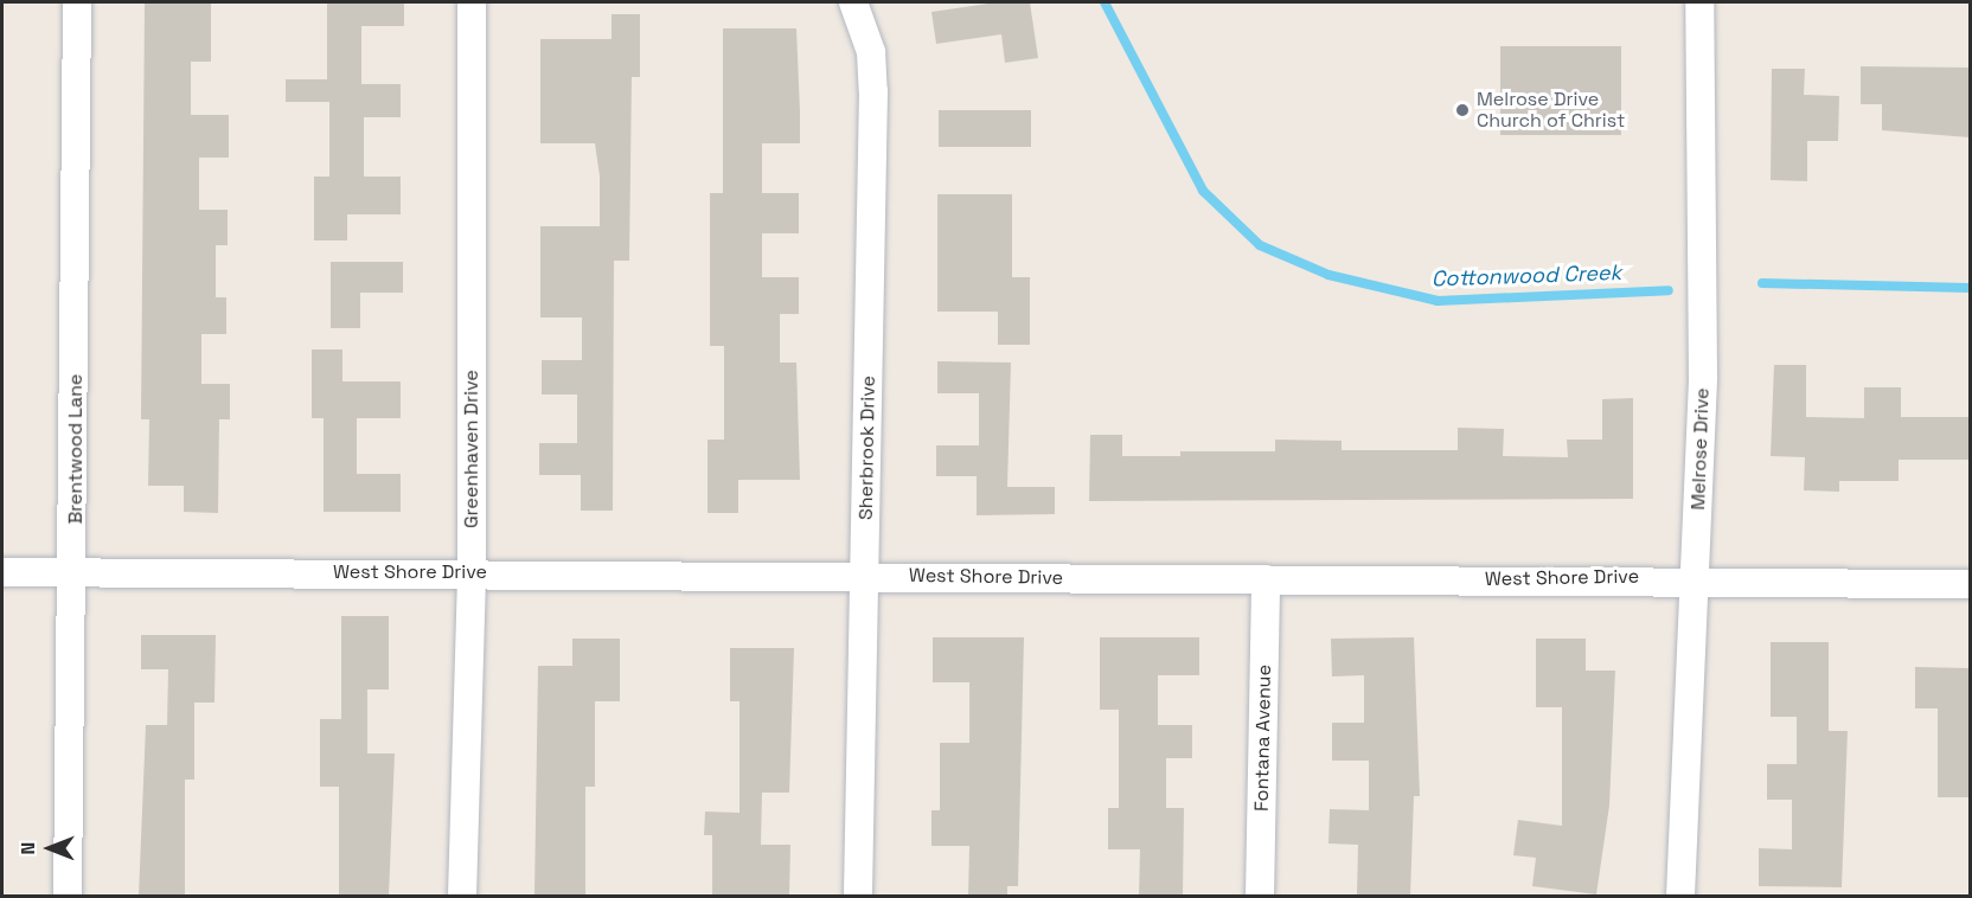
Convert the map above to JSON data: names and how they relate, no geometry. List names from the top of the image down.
{
  "streets": {
    "street": [
      "Sherbrook Drive",
      "Brentwood Lane",
      "Greenhaven Drive",
      "Melrose Drive",
      "West Shore Drive",
      "Fontana Avenue"
    ]
  },
  "crossings": [
    ["Sherbrook Drive", "West Shore Drive"],
    ["Brentwood Lane", "West Shore Drive"],
    ["Greenhaven Drive", "West Shore Drive"],
    ["Melrose Drive", "West Shore Drive"],
    ["West Shore Drive", "Fontana Avenue"]
  ],
  "water": ["Cottonwood Creek"],
  "places": ["Melrose Drive Church of Christ"],
  "north": "left"
}
